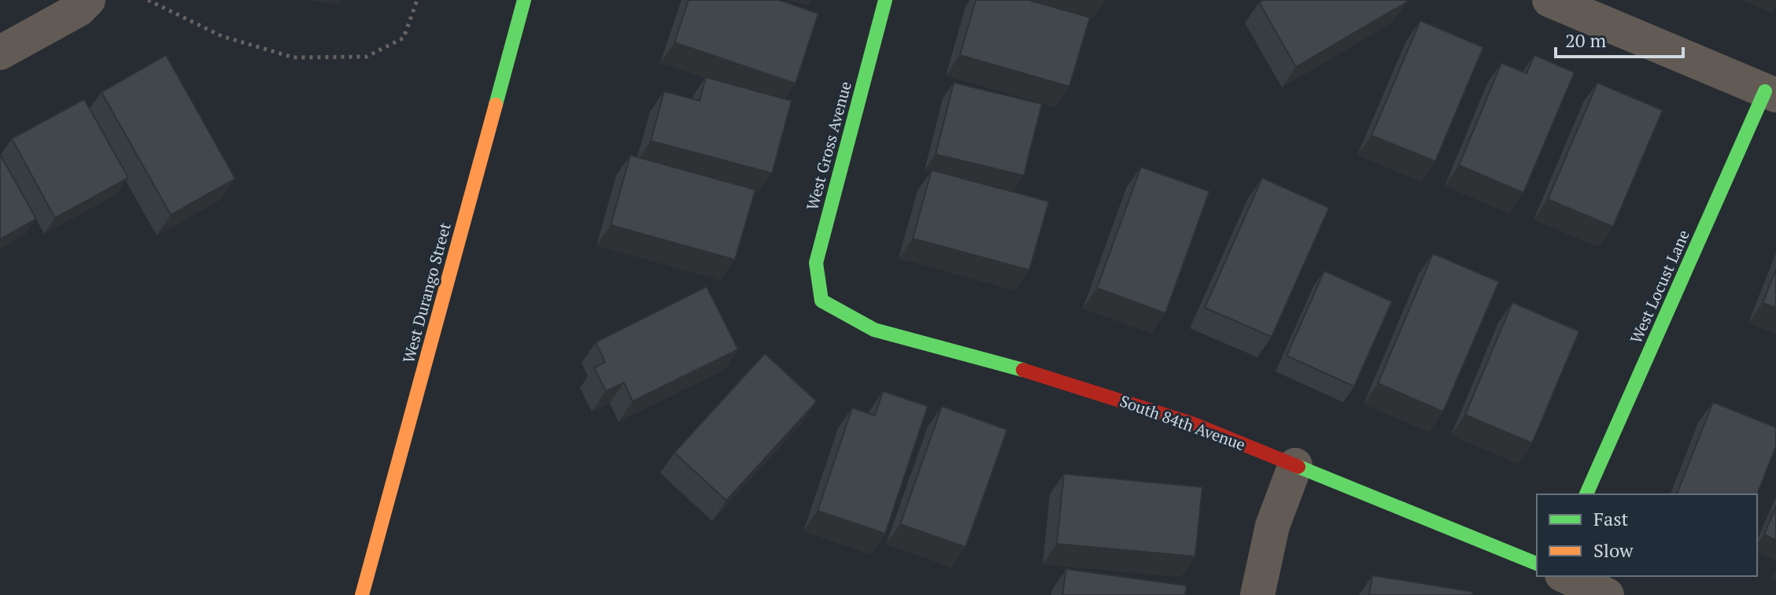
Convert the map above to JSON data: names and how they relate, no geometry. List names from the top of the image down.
{
  "streets": {
    "street": [
      "West Gross Avenue",
      "West Locust Lane",
      "West Durango Street",
      "South 84th Avenue"
    ]
  },
  "crossings": [
    ["West Gross Avenue", "South 84th Avenue"]
  ],
  "legend": ["Fast", "Slow"],
  "scale_bar": "20 m"
}
